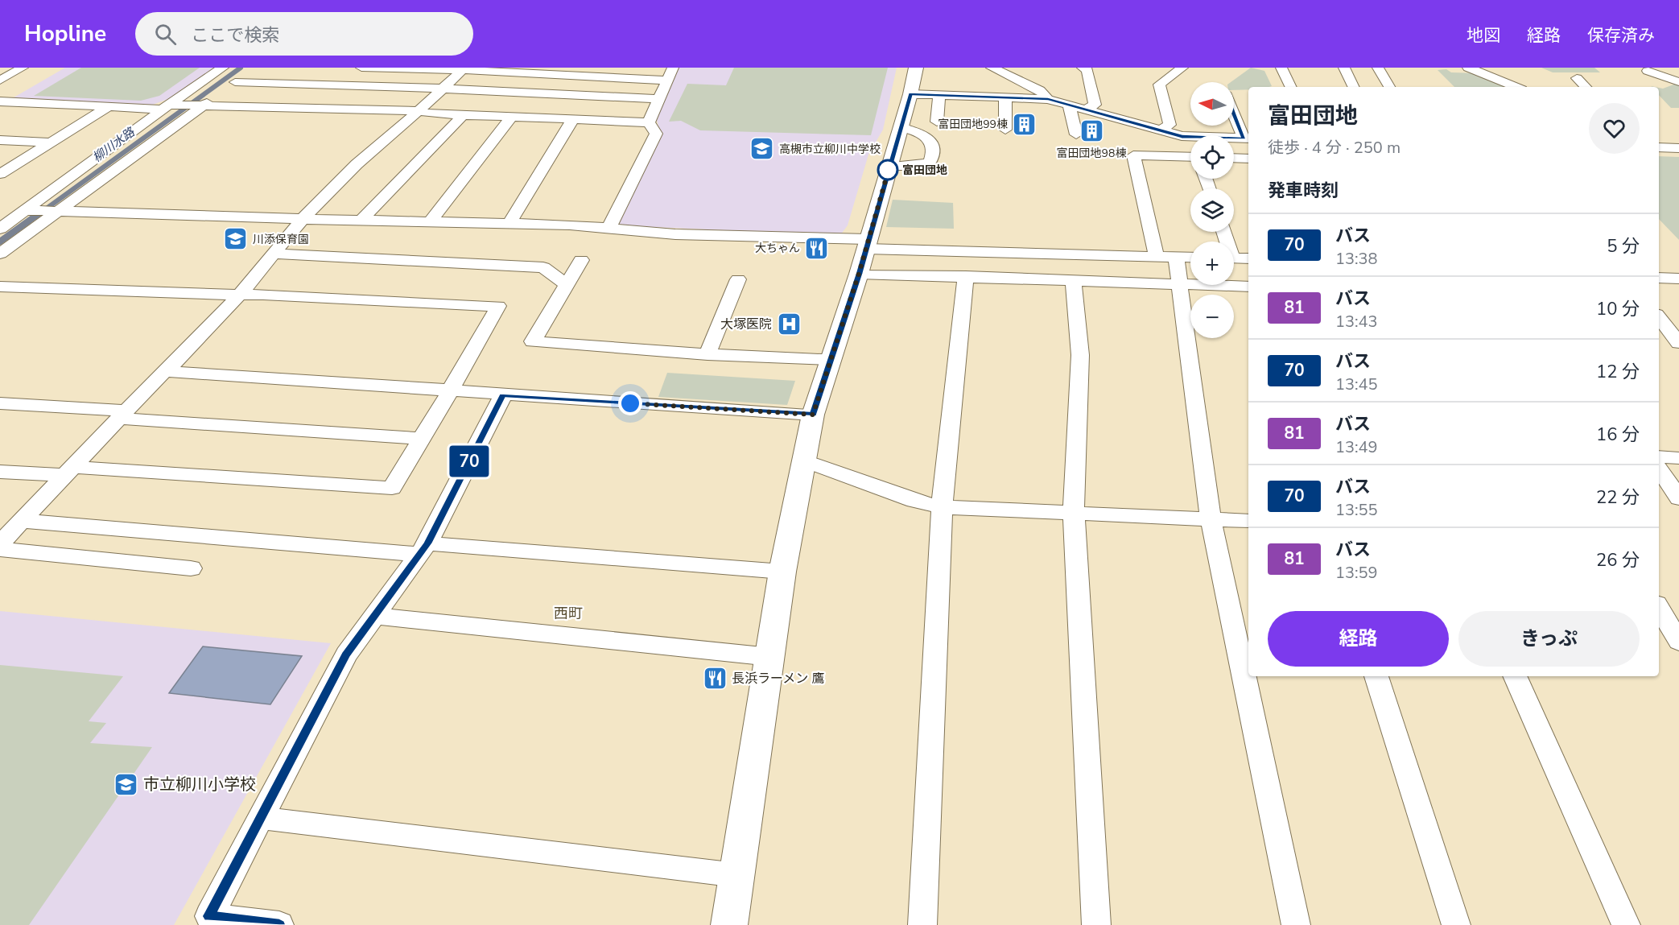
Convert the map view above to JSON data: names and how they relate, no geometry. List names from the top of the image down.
{
  "districts": ["西町"],
  "water": ["柳川水路"],
  "places": {
    "building": ["富田団地99棟", "富田団地98棟"],
    "school or university": ["高槻市立柳川中学校", "川添保育園", "市立柳川小学校"],
    "other": ["富田団地"],
    "restaurant": ["大ちゃん", "長浜ラーメン 鷹"],
    "hospital": ["大塚医院"]
  },
  "lines": ["bus line 70"],
  "north": "left",
  "page": {
    "header": "Hopline",
    "search": "ここで検索",
    "nav": ["地図", "経路", "保存済み"],
    "on_map": "70",
    "map_buttons": ["+", "−"],
    "heading": [
      ["富田団地", "徒歩 · 4 分 · 250 m"],
      "発車時刻"
    ],
    "list": [
      {
        "mark": "70",
        "name": "バス",
        "note": "13:38",
        "value": "5 分"
      },
      {
        "mark": "81",
        "name": "バス",
        "note": "13:43",
        "value": "10 分"
      },
      {
        "mark": "70",
        "name": "バス",
        "note": "13:45",
        "value": "12 分"
      },
      {
        "mark": "81",
        "name": "バス",
        "note": "13:49",
        "value": "16 分"
      },
      {
        "mark": "70",
        "name": "バス",
        "note": "13:55",
        "value": "22 分"
      },
      {
        "mark": "81",
        "name": "バス",
        "note": "13:59",
        "value": "26 分"
      }
    ],
    "buttons": ["経路", "きっぷ"]
  }
}
